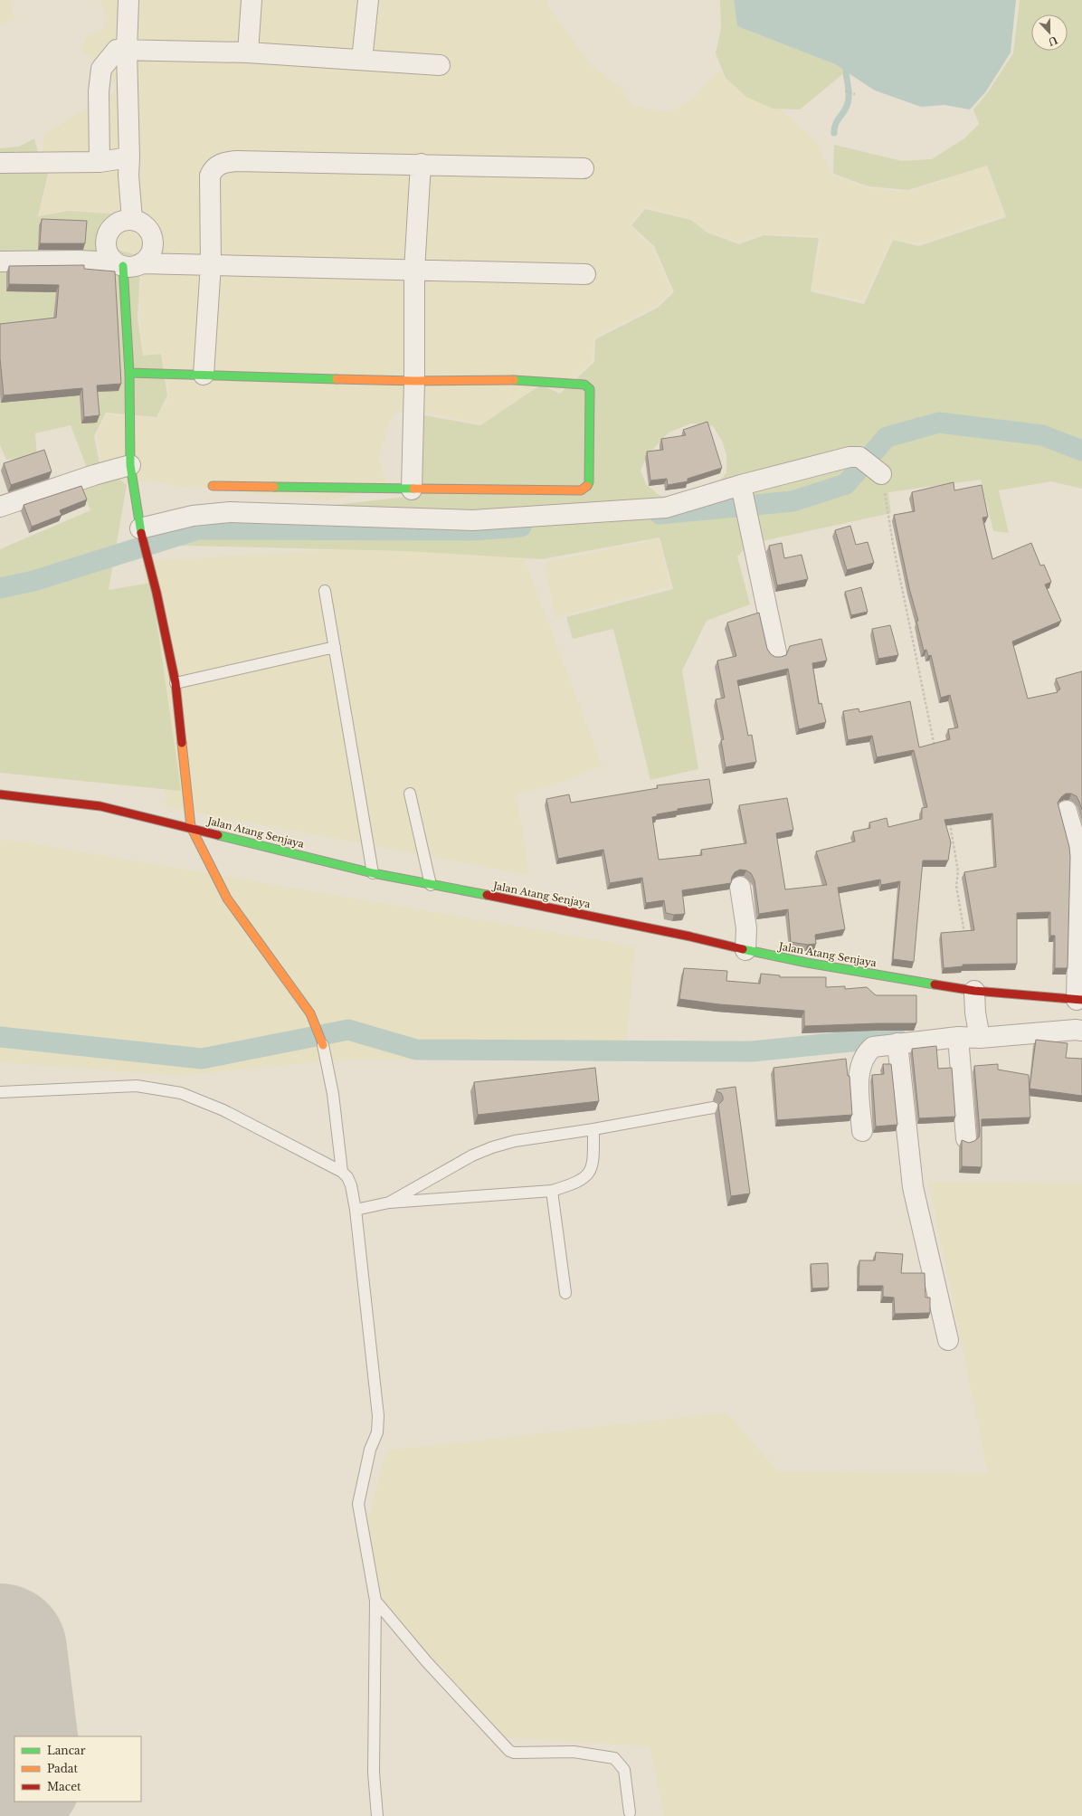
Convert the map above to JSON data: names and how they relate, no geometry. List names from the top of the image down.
{
  "streets": {
    "street": ["Jalan Atang Senjaya"]
  },
  "legend": ["Lancar", "Padat", "Macet"],
  "north": "bottom"
}
